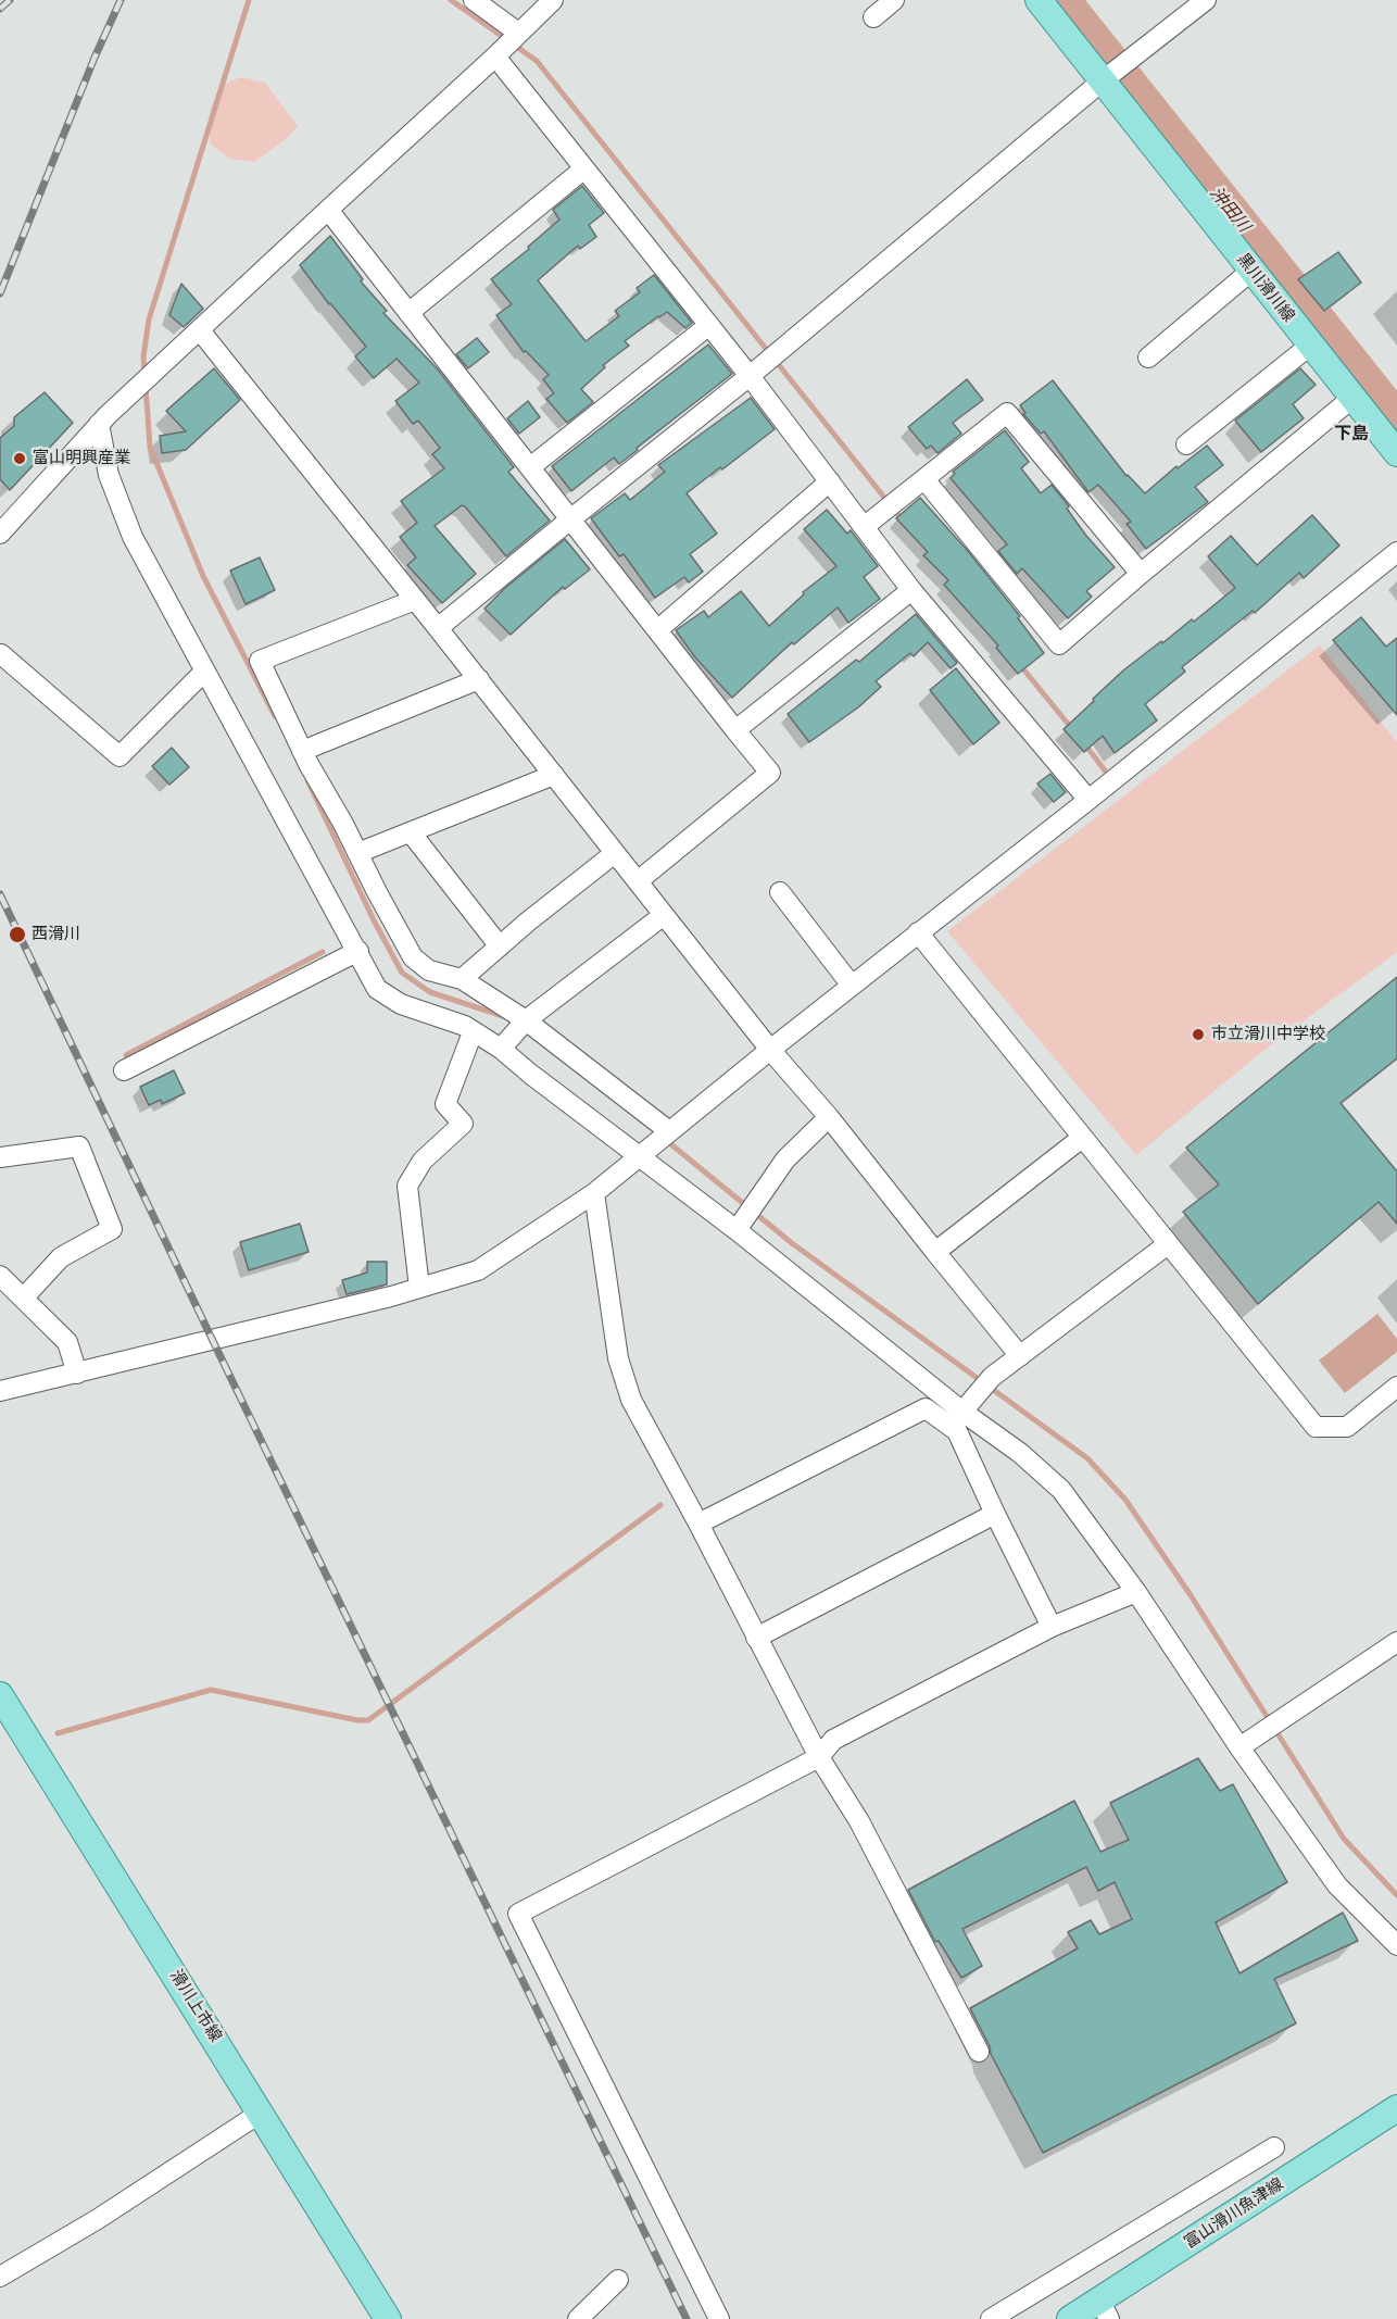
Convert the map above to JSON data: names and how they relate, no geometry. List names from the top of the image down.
{
  "streets": {
    "main road": ["黒川滑川線", "滑川上市線", "富山滑川魚津線"]
  },
  "districts": ["下島"],
  "water": ["沖田川"],
  "places": ["富山明興産業", "西滑川", "市立滑川中学校"]
}
